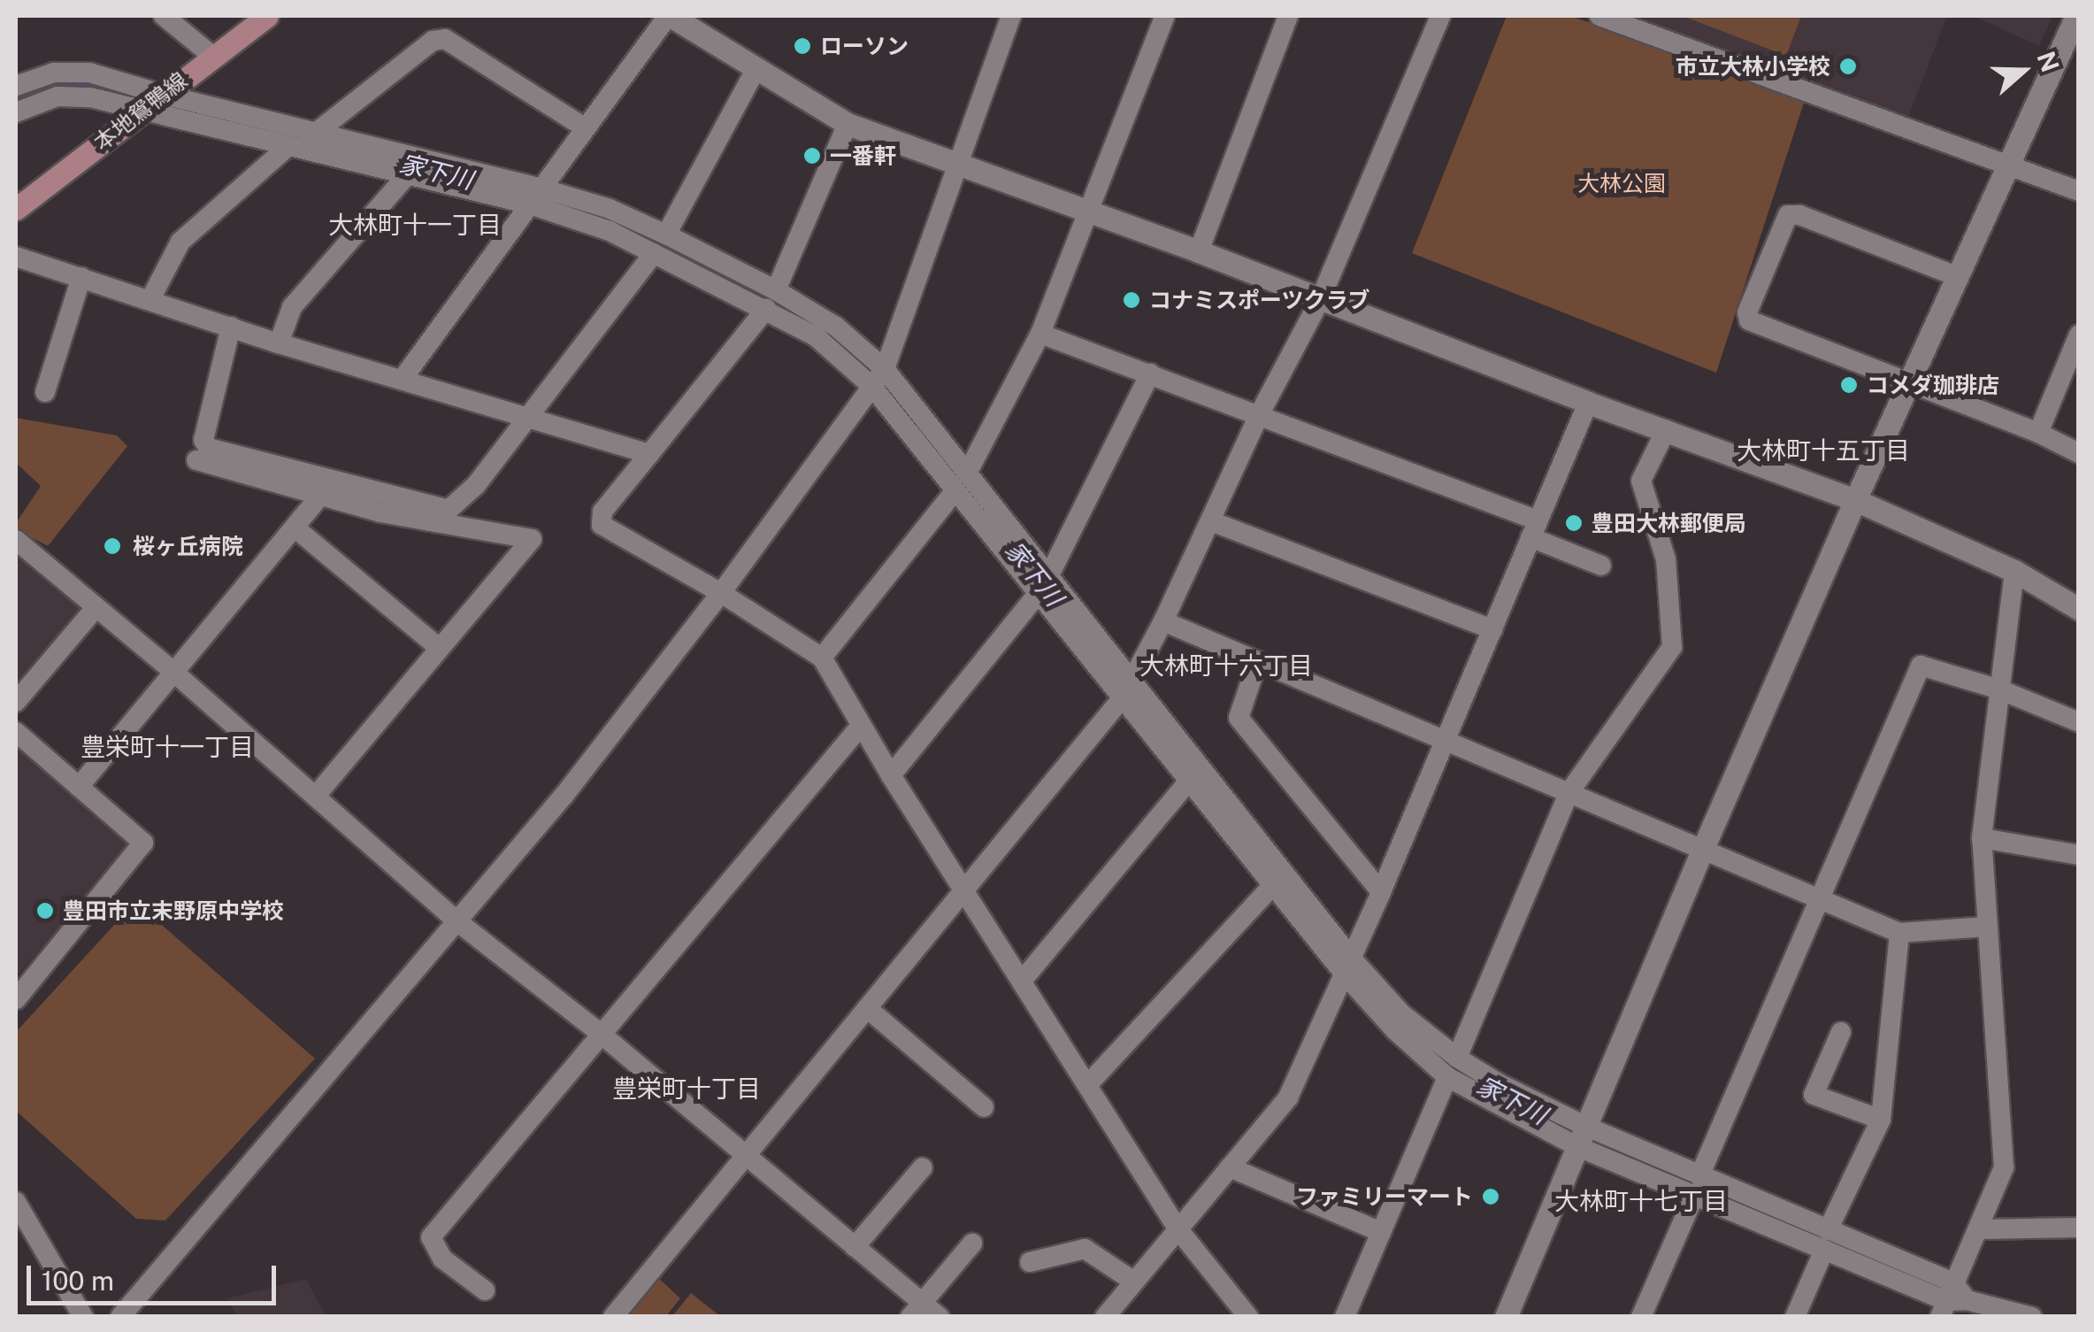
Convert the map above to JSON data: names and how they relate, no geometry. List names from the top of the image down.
{
  "streets": {
    "main road": ["本地鴛鴨線"]
  },
  "districts": [
    "大林町十一丁目",
    "大林町十五丁目",
    "大林町十六丁目",
    "豊栄町十一丁目",
    "豊栄町十丁目",
    "大林町十七丁目"
  ],
  "water": ["家下川"],
  "parks": ["大林公園"],
  "places": [
    "ローソン",
    "市立大林小学校",
    "一番軒",
    "コナミスポーツクラブ",
    "コメダ珈琲店",
    "豊田大林郵便局",
    "桜ヶ丘病院",
    "豊田市立末野原中学校",
    "ファミリーマート"
  ],
  "scale_bar": "100 m",
  "north": "right"
}
